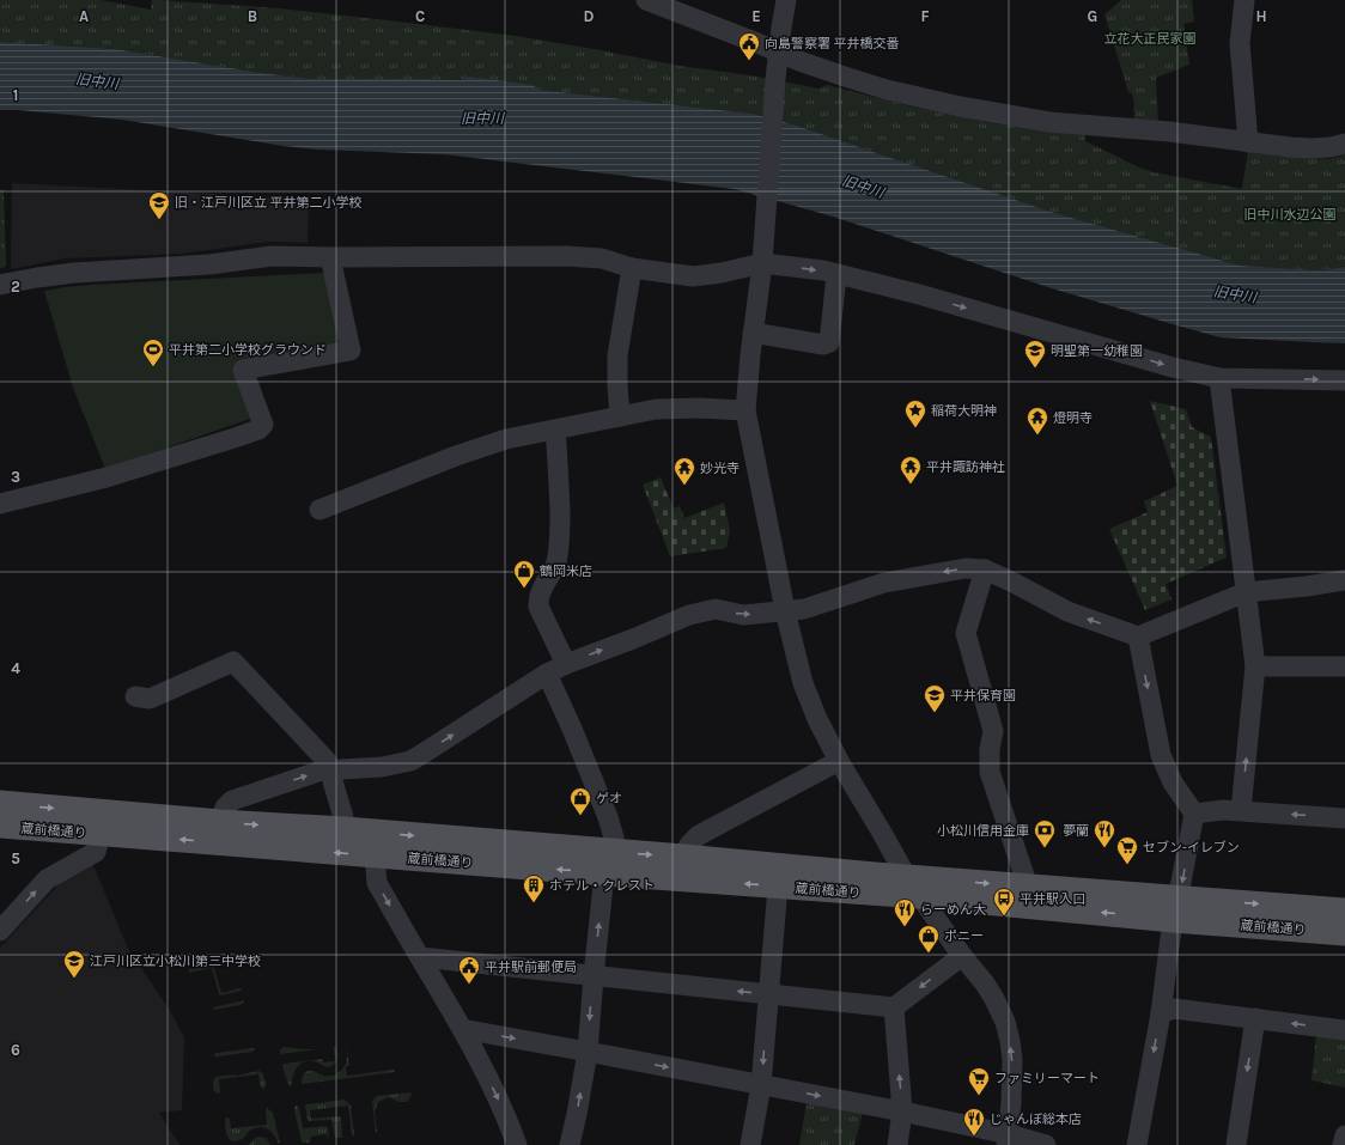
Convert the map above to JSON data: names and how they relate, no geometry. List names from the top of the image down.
{
  "streets": {
    "main road": ["蔵前橋通り"]
  },
  "water": ["旧中川"],
  "parks": ["立花大正民家園", "旧中川水辺公園"],
  "places": {
    "public building": ["向島警察署 平井橋交番", "平井駅前郵便局"],
    "school or university": [
      "旧・江戸川区立 平井第二小学校",
      "明聖第一幼稚園",
      "平井保育園",
      "江戸川区立小松川第三中学校"
    ],
    "sports": ["平井第二小学校グラウンド"],
    "place": ["稲荷大明神"],
    "temple": ["燈明寺", "平井諏訪神社", "妙光寺"],
    "shop": ["鶴岡米店", "ゲオ", "ポニー"],
    "bank": ["小松川信用金庫"],
    "restaurant": ["夢蘭", "らーめん大", "じゃんぼ総本店"],
    "supermarket": ["セブン-イレブン", "ファミリーマート"],
    "building": ["ホテル・クレスト"],
    "bus stop": ["平井駅入口"]
  },
  "grid": {
    "columns": [
      "A",
      "B",
      "C",
      "D",
      "E",
      "F",
      "G",
      "H"
    ],
    "rows": [
      "1",
      "2",
      "3",
      "4",
      "5",
      "6"
    ]
  }
}
